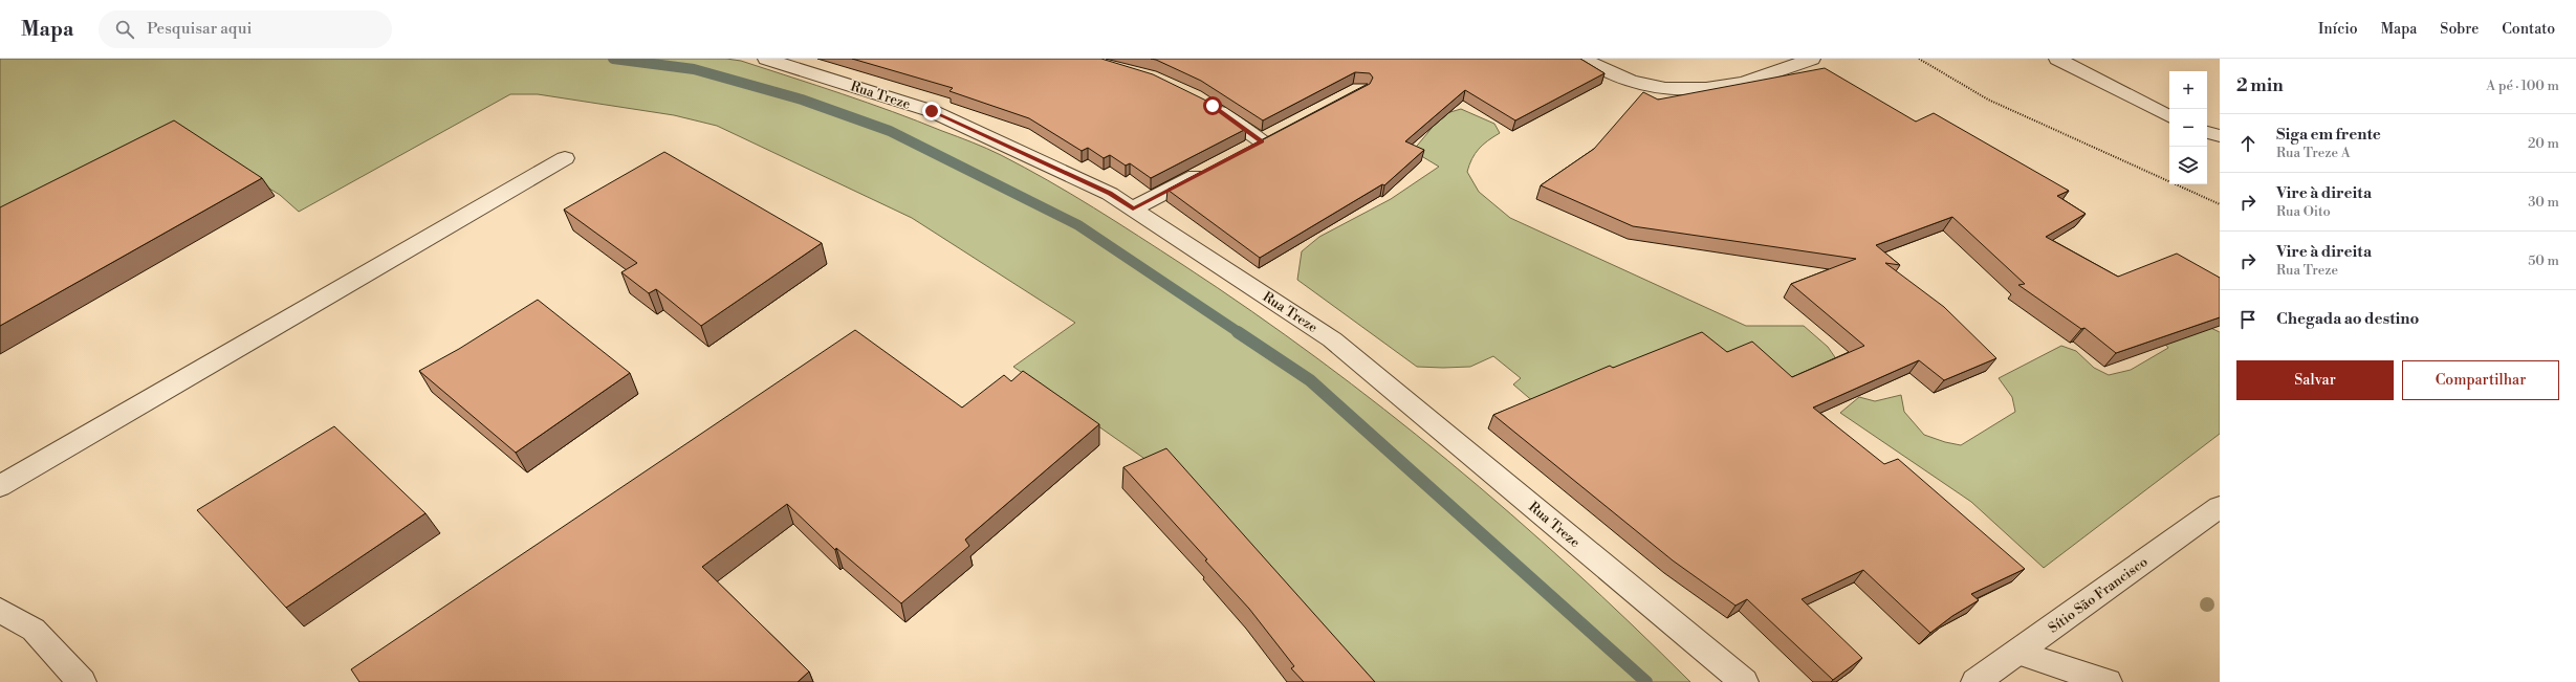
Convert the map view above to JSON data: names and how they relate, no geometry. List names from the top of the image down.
{
  "streets": {
    "street": ["Rua Treze", "Sítio São Francisco"]
  },
  "page": {
    "header": "Mapa",
    "search": "Pesquisar aqui",
    "nav": [
      "Início",
      "Mapa",
      "Sobre",
      "Contato"
    ],
    "heading": ["2 min", "A pé · 100 m"],
    "map_buttons": ["+", "−"],
    "list": [
      ["Siga em frente", "Rua Treze A", "20 m"],
      ["Vire à direita", "Rua Oito", "30 m"],
      ["Vire à direita", "Rua Treze", "50 m"],
      "Chegada ao destino"
    ],
    "buttons": ["Salvar", "Compartilhar"]
  }
}
